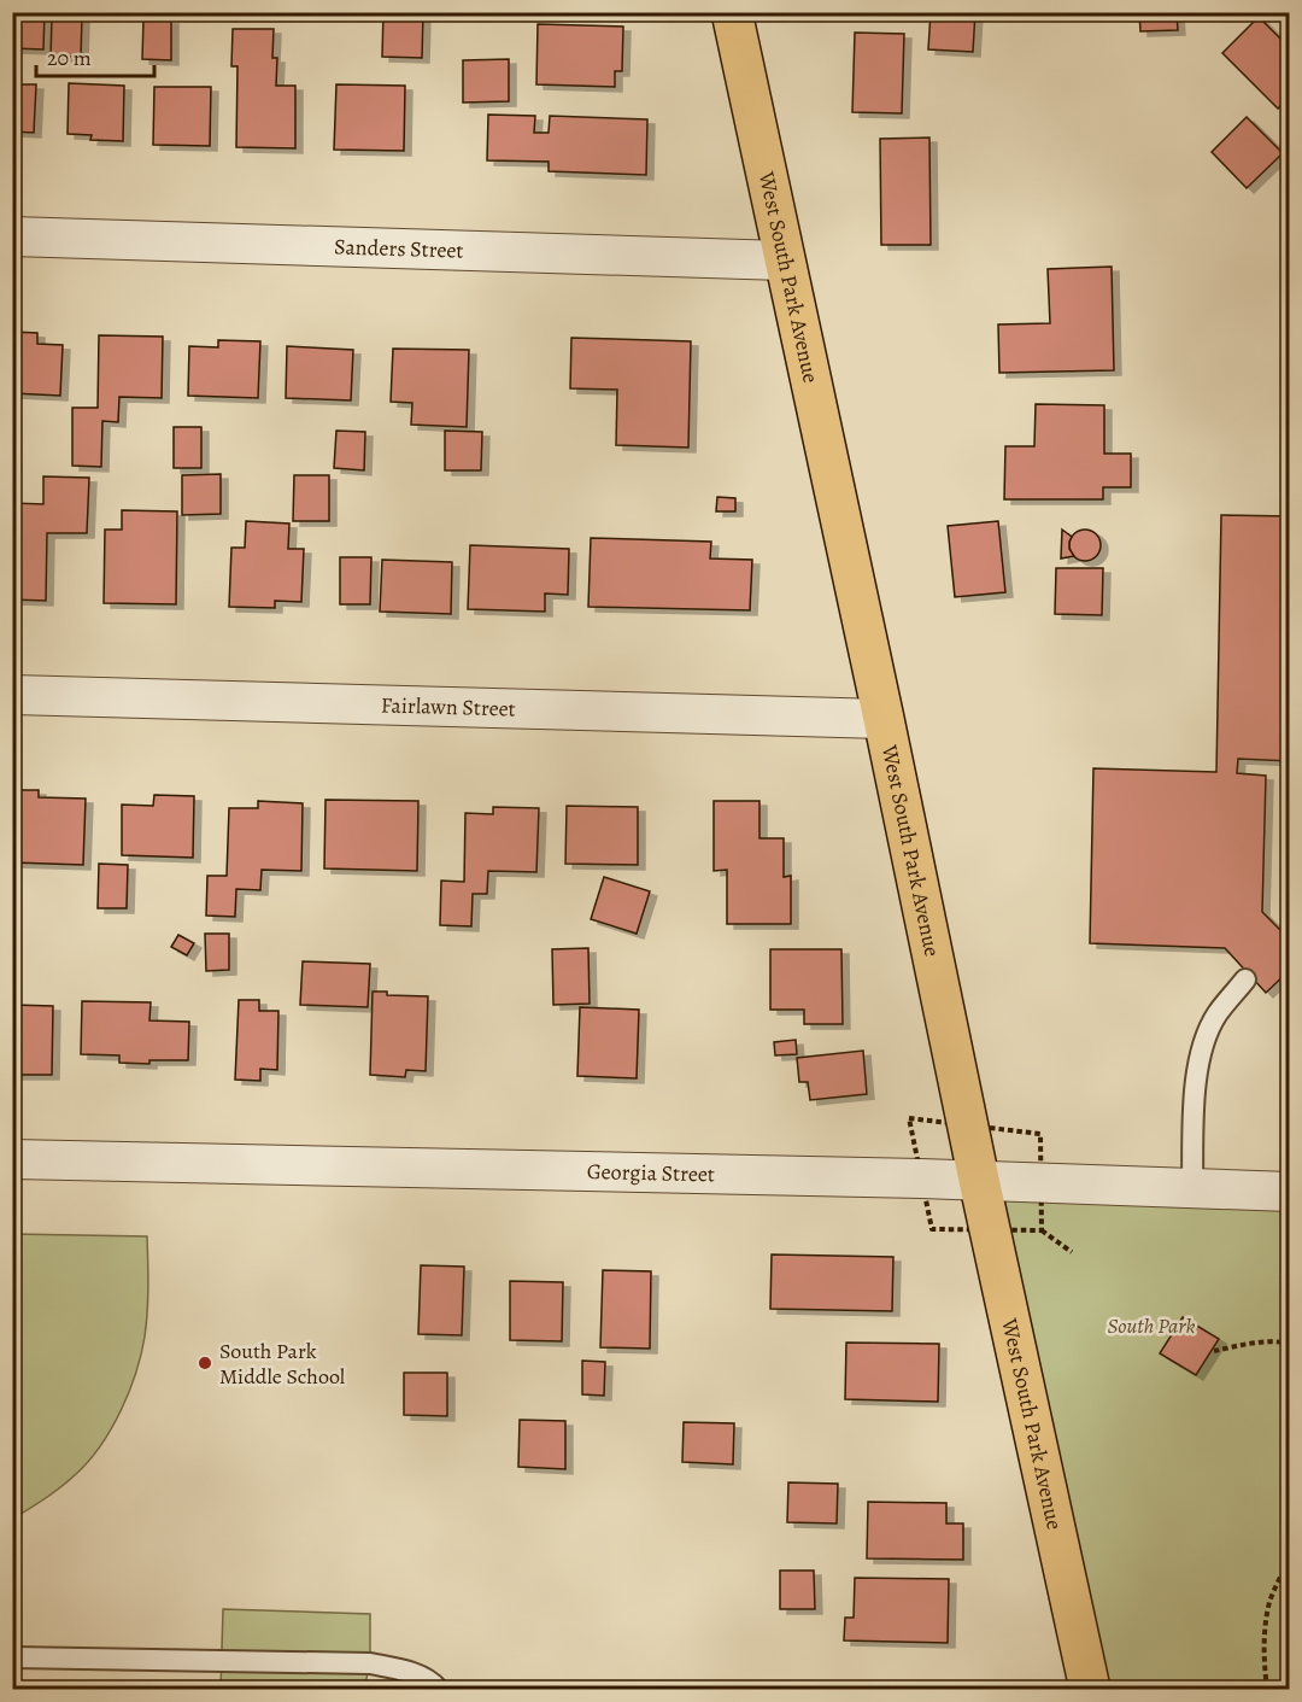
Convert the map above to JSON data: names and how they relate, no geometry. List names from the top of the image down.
{
  "streets": {
    "main road": ["West South Park Avenue"],
    "street": ["Sanders Street", "Fairlawn Street", "Georgia Street"]
  },
  "crossings": [
    ["Sanders Street", "West South Park Avenue"],
    ["West South Park Avenue", "Fairlawn Street"],
    ["West South Park Avenue", "Georgia Street"]
  ],
  "parks": ["South Park"],
  "places": ["South Park Middle School"],
  "scale_bar": "20 m"
}
